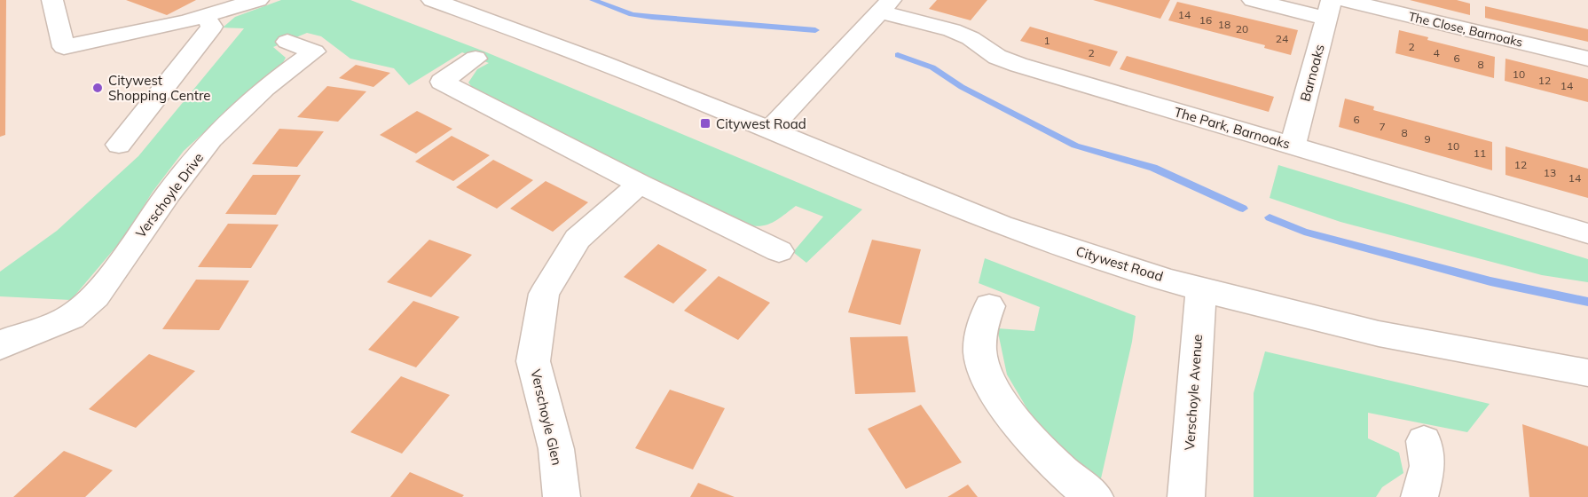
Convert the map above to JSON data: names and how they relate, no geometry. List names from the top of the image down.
{
  "streets": {
    "street": [
      "The Close, Barnoaks",
      "Barnoaks",
      "The Park, Barnoaks",
      "Verschoyle Drive",
      "Citywest Road",
      "Verschoyle Avenue",
      "Verschoyle Glen"
    ]
  },
  "crossings": [
    ["Barnoaks", "The Park, Barnoaks"],
    ["Citywest Road", "Verschoyle Avenue"]
  ],
  "places": {
    "other": ["Citywest Shopping Centre"],
    "transit": ["Citywest Road"]
  },
  "house_numbers": [
    "14",
    "16",
    "18",
    "20",
    "24",
    "1",
    "2",
    "2",
    "4",
    "6",
    "8",
    "10",
    "12",
    "14",
    "6",
    "7",
    "8",
    "9",
    "10",
    "11",
    "12",
    "13",
    "14"
  ]
}
